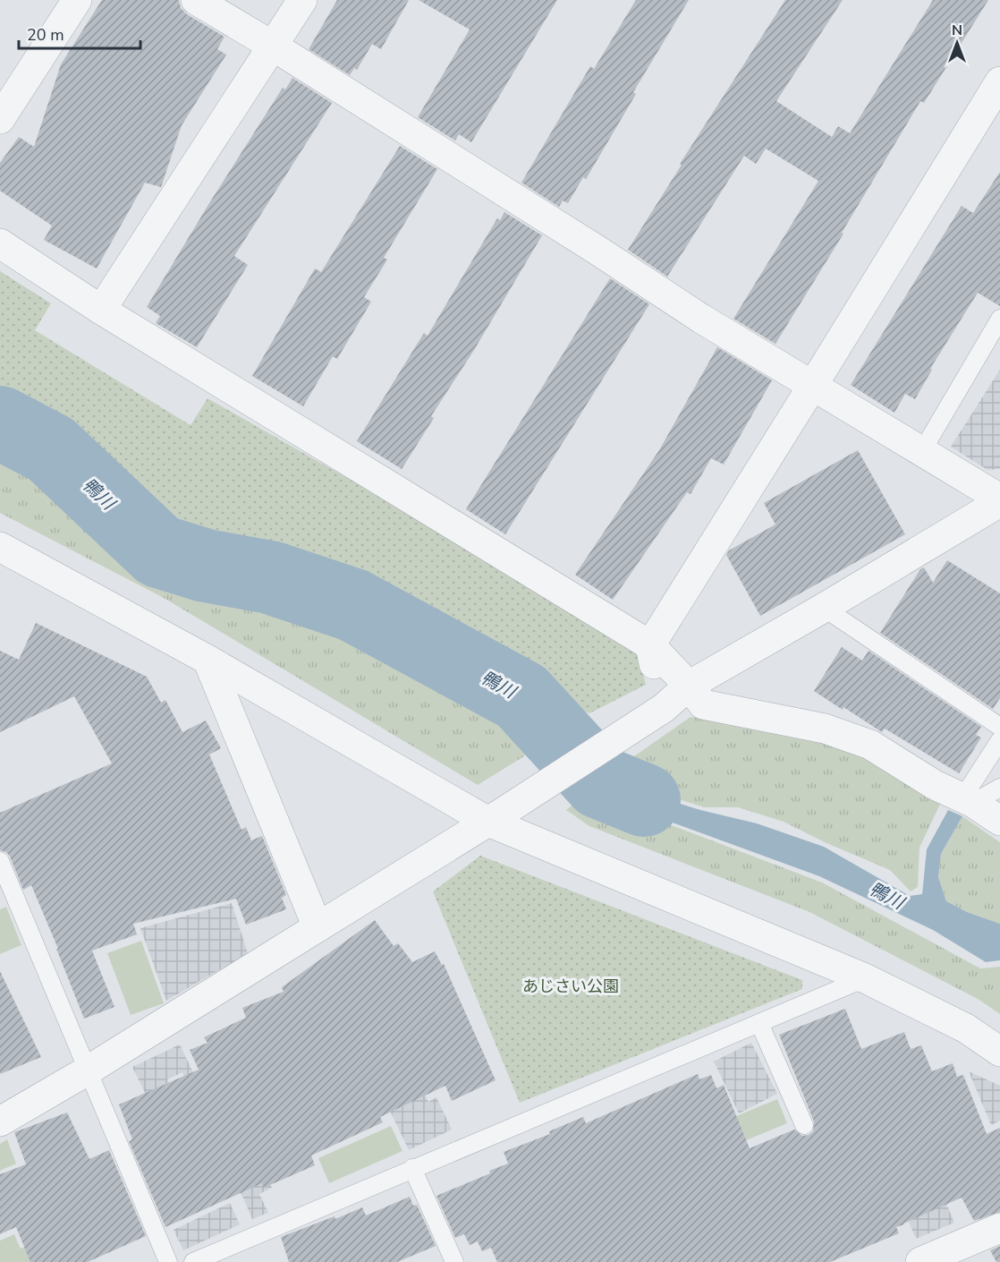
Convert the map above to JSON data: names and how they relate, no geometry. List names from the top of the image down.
{
  "water": ["鴨川"],
  "parks": ["あじさい公園"],
  "scale_bar": "20 m",
  "north": "top"
}
